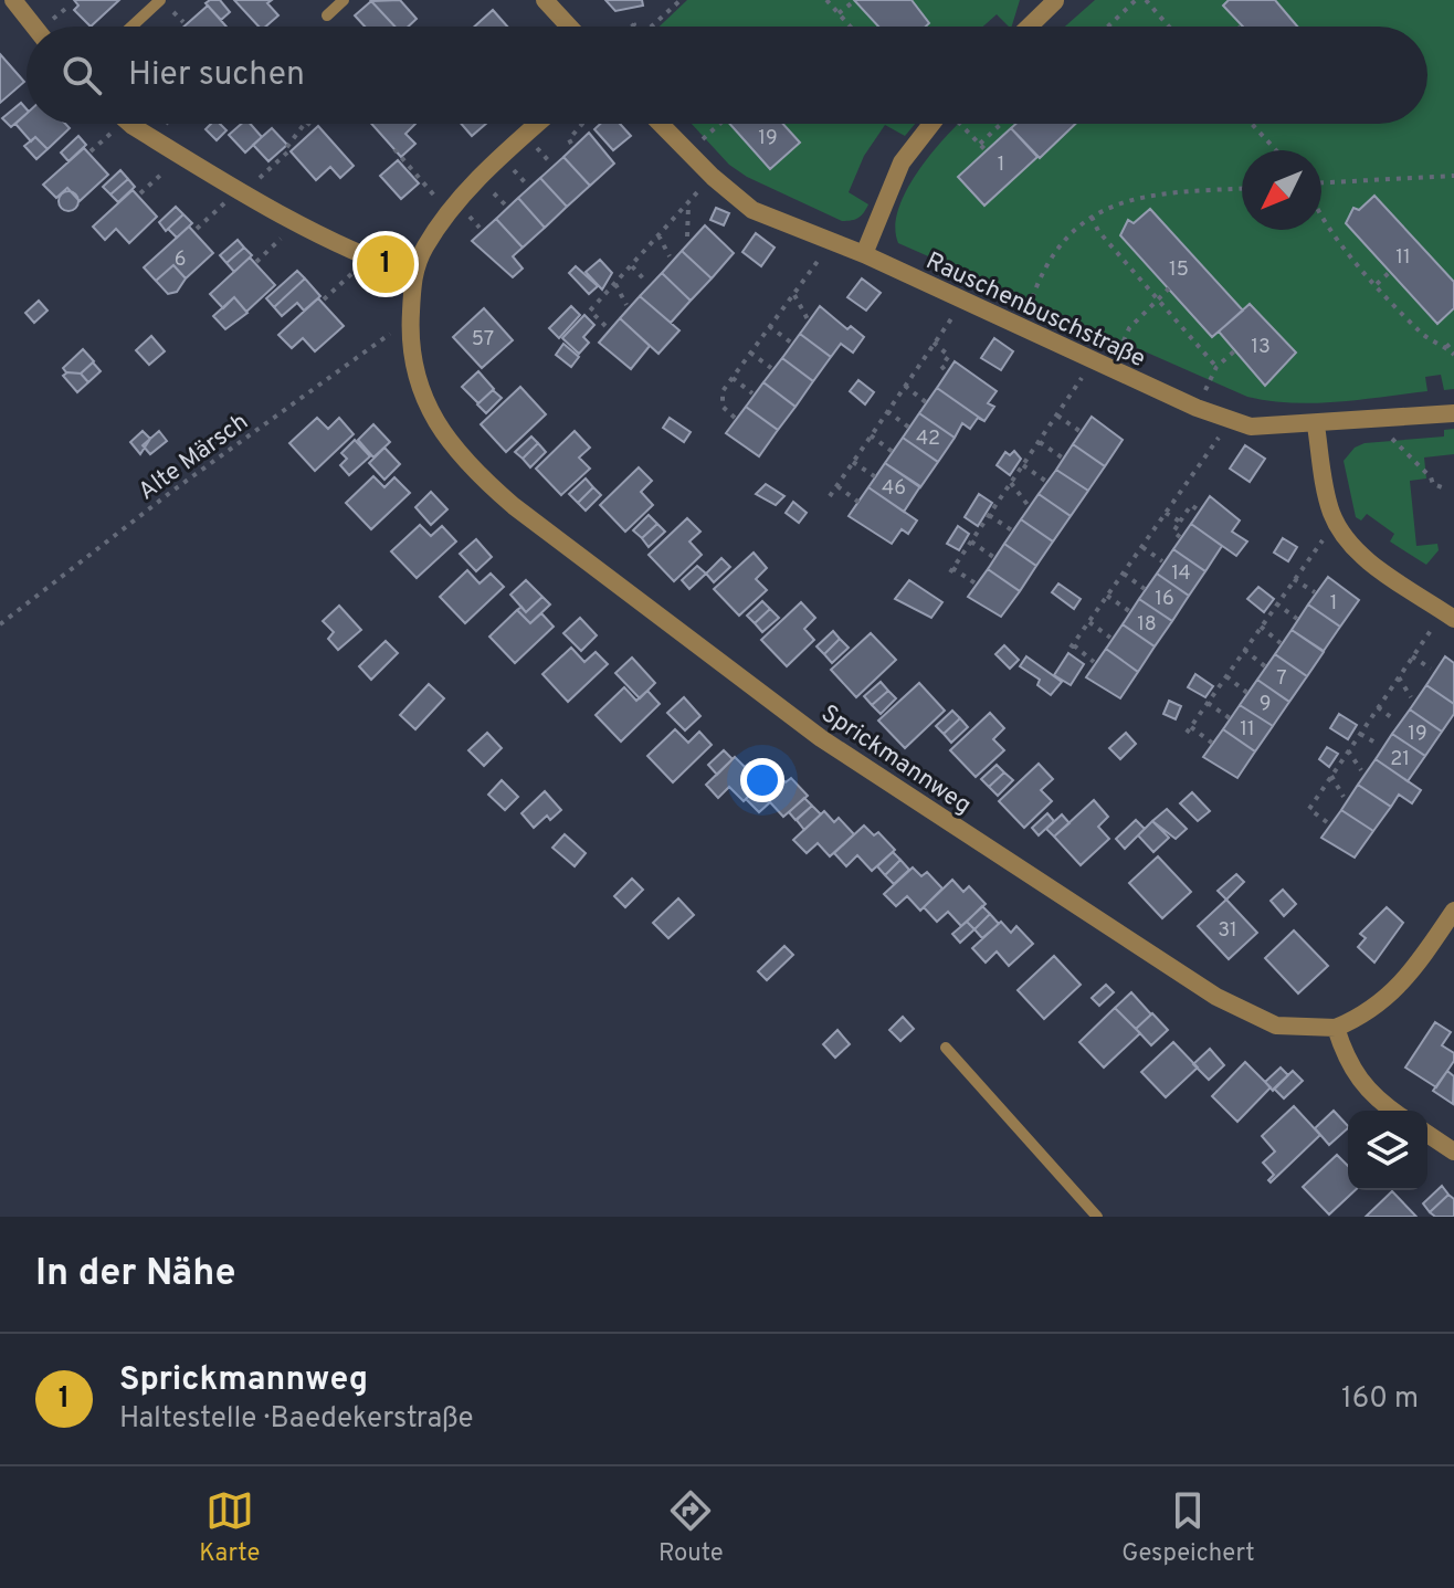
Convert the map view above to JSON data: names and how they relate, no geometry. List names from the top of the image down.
{
  "streets": {
    "street": ["Rauschenbuschstraße", "Sprickmannweg"],
    "path": ["Alte Märsch"]
  },
  "crossings": [
    ["Alte Märsch", "Sprickmannweg"]
  ],
  "house_numbers": [
    "19",
    "1",
    "11",
    "6",
    "15",
    "57",
    "13",
    "42",
    "46",
    "14",
    "16",
    "1",
    "18",
    "7",
    "9",
    "11",
    "19",
    "21",
    "31"
  ],
  "north": "bottom left",
  "page": {
    "search": "Hier suchen",
    "pins": "1",
    "heading": "In der Nähe",
    "list": [
      {
        "mark": "1",
        "name": "Sprickmannweg",
        "note": "Haltestelle · Baedekerstraße",
        "value": "160 m"
      }
    ],
    "nav": ["Karte", "Route", "Gespeichert"]
  }
}
